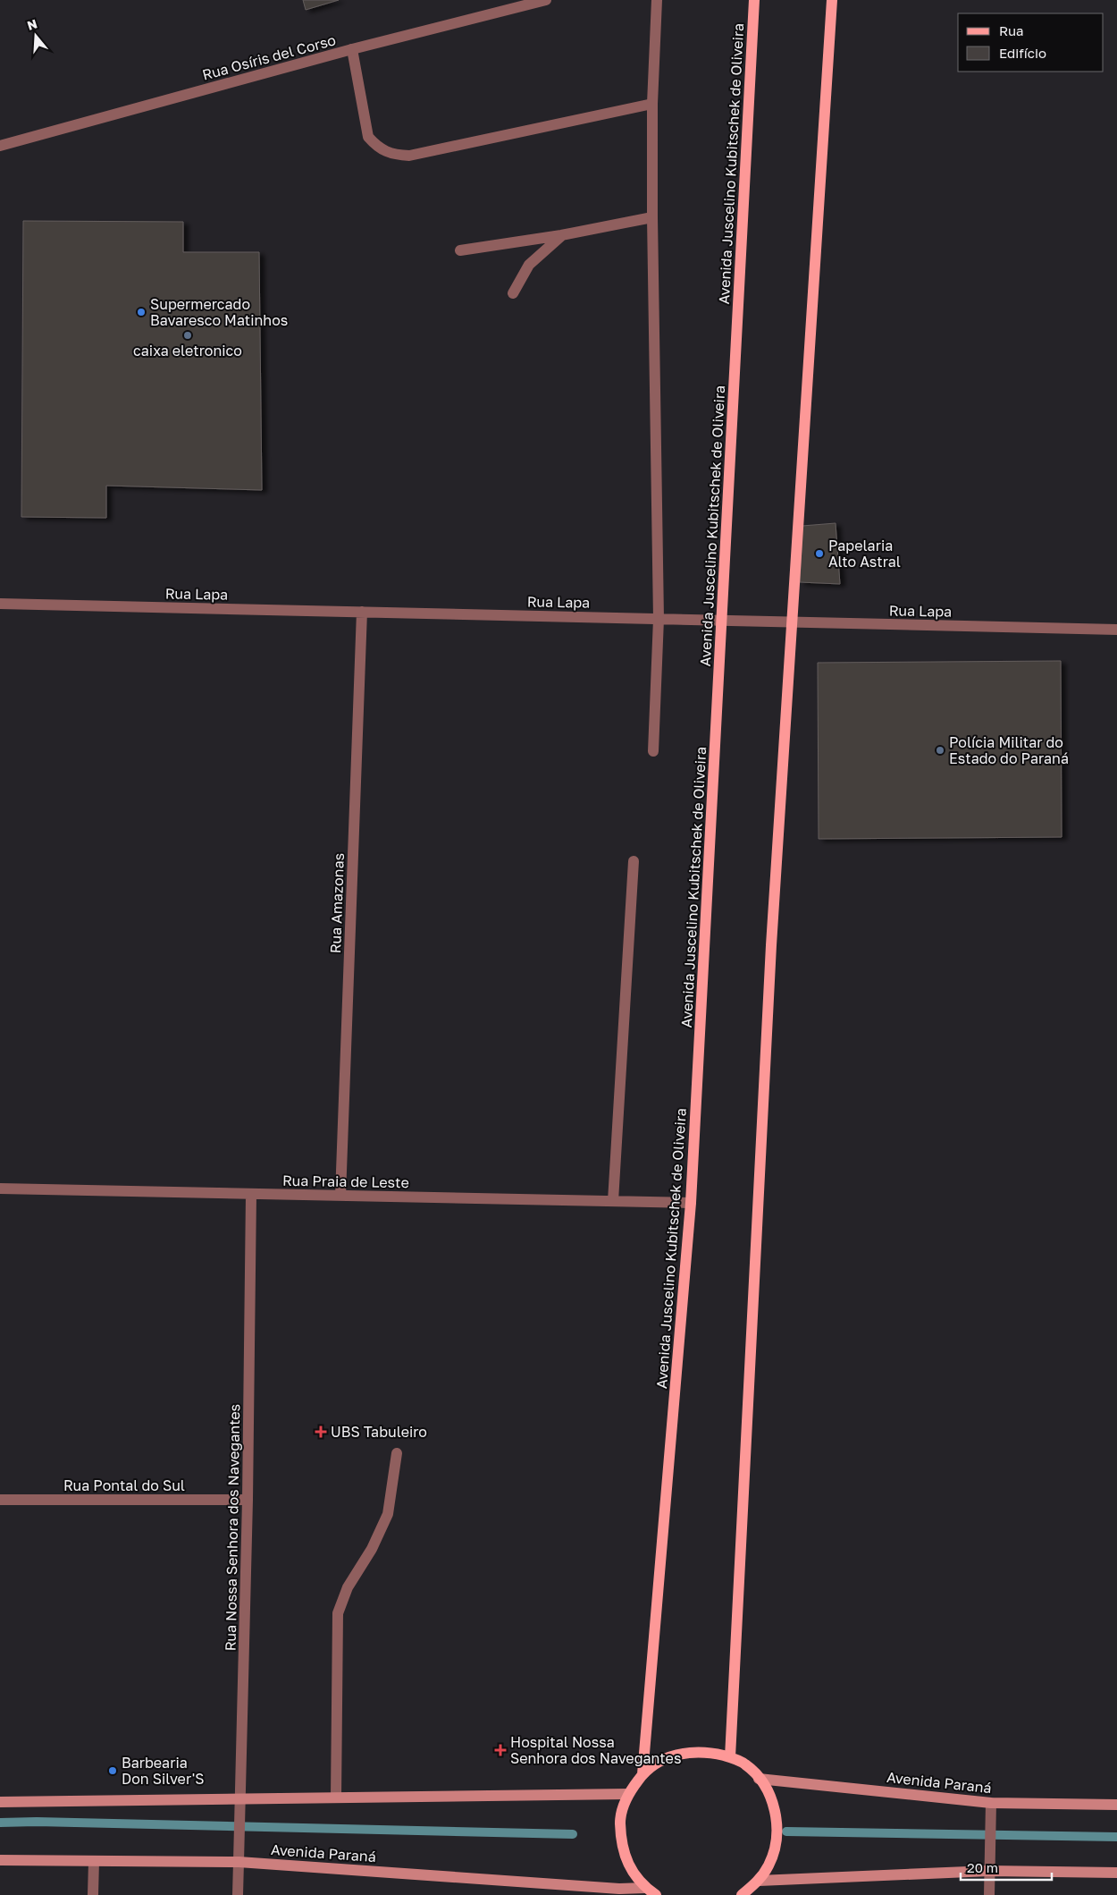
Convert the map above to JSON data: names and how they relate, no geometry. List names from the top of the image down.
{
  "streets": {
    "main road": ["Avenida Juscelino Kubitschek de Oliveira"],
    "street": [
      "Rua Osíris del Corso",
      "Rua Lapa",
      "Rua Amazonas",
      "Rua Praia de Leste",
      "Rua Pontal do Sul",
      "Rua Nossa Senhora dos Navegantes",
      "Avenida Paraná"
    ]
  },
  "crossings": [
    ["Avenida Juscelino Kubitschek de Oliveira", "Rua Lapa"],
    ["Avenida Juscelino Kubitschek de Oliveira", "Rua Praia de Leste"],
    ["Rua Lapa", "Rua Amazonas"],
    ["Rua Amazonas", "Rua Praia de Leste"],
    ["Rua Praia de Leste", "Rua Nossa Senhora dos Navegantes"],
    ["Rua Pontal do Sul", "Rua Nossa Senhora dos Navegantes"],
    ["Rua Nossa Senhora dos Navegantes", "Avenida Paraná"]
  ],
  "places": {
    "other": [
      "Supermercado Bavaresco Matinhos",
      "caixa eletronico",
      "Papelaria Alto Astral",
      "Polícia Militar do Estado do Paraná",
      "Barbearia Don Silver'S"
    ],
    "health": ["UBS Tabuleiro", "Hospital Nossa Senhora dos Navegantes"]
  },
  "legend": ["Rua", "Edifício"],
  "scale_bar": "20 m",
  "north": "top"
}
